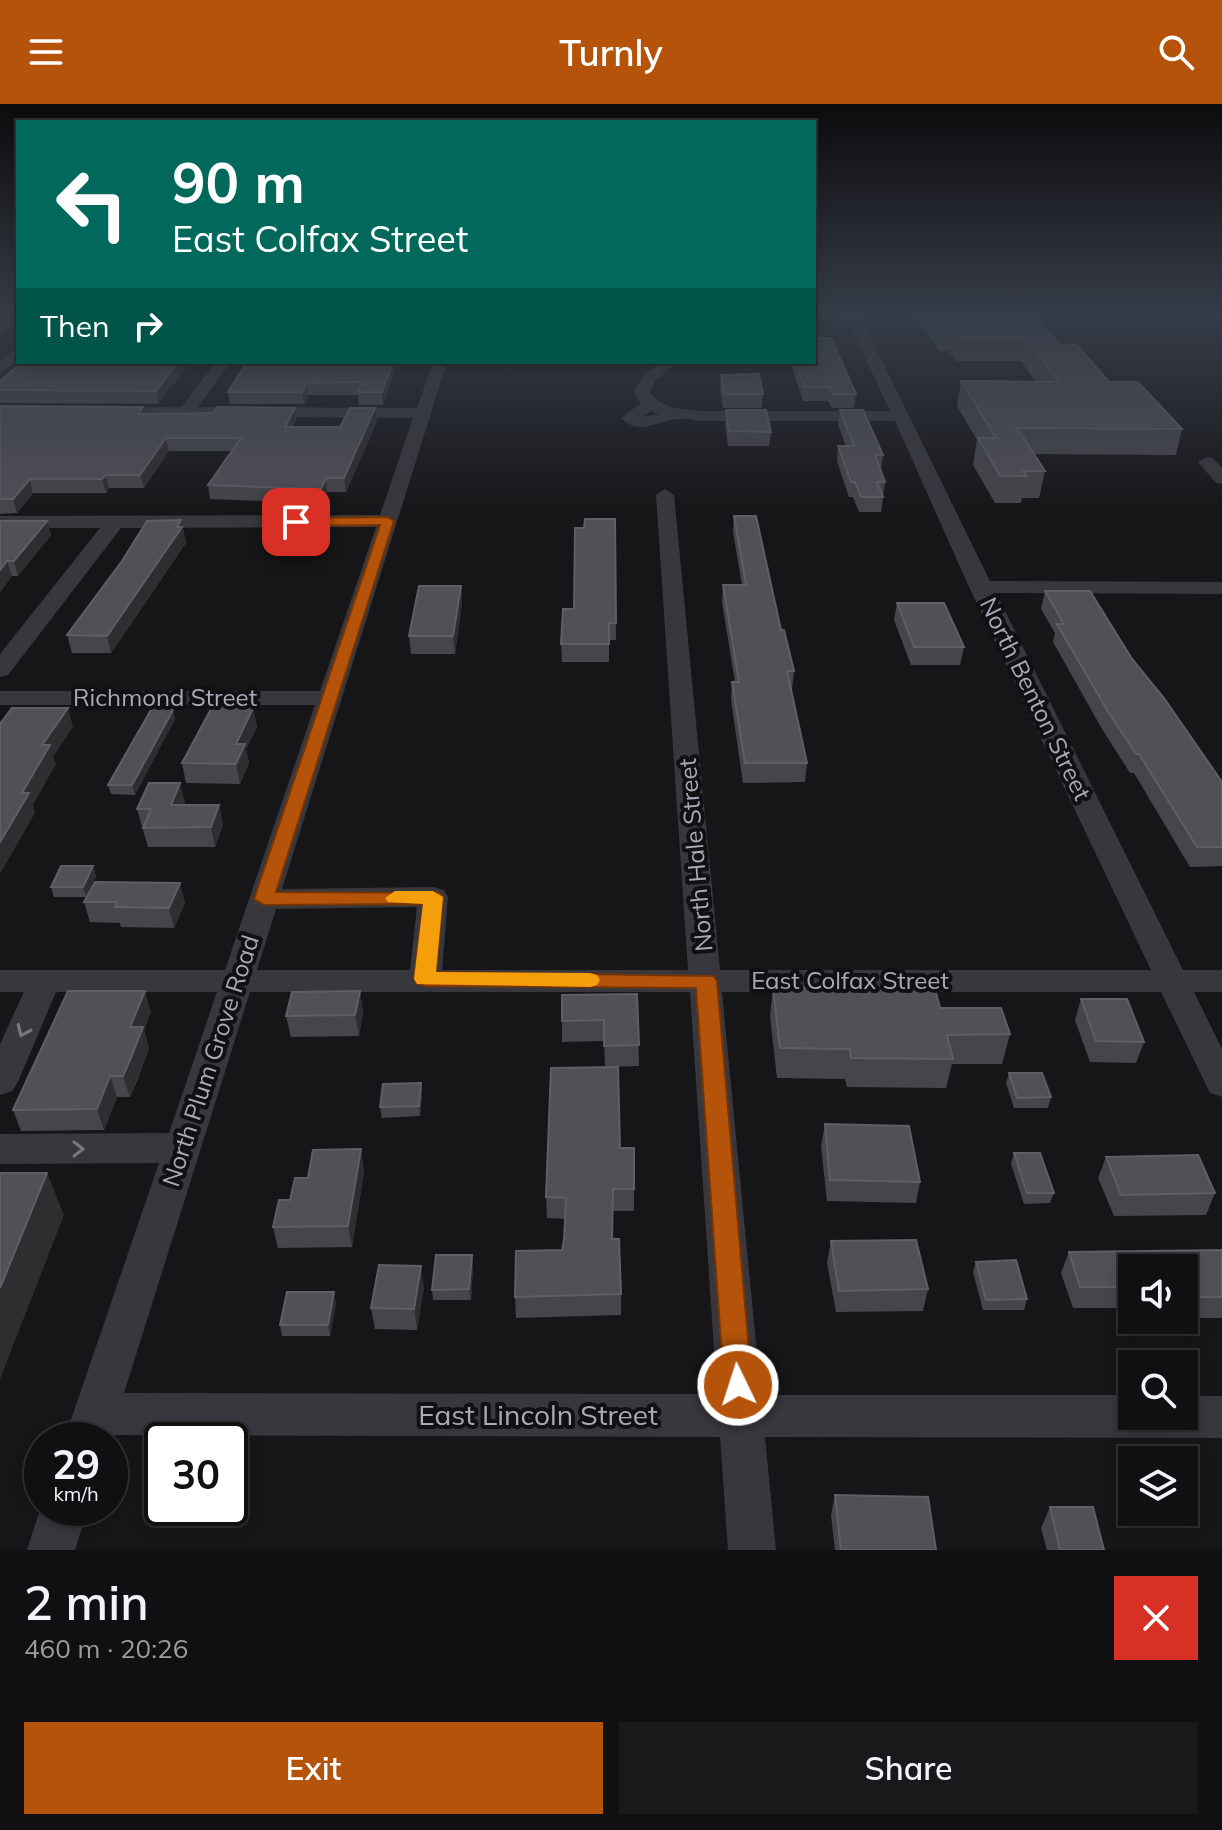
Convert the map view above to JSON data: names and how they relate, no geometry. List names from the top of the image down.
{
  "streets": {
    "street": [
      "Richmond Street",
      "North Benton Street",
      "North Hale Street",
      "East Colfax Street",
      "North Plum Grove Road",
      "East Lincoln Street"
    ]
  },
  "crossings": [
    ["Richmond Street", "North Plum Grove Road"],
    ["North Benton Street", "East Colfax Street"],
    ["North Hale Street", "East Colfax Street"],
    ["North Hale Street", "East Lincoln Street"],
    ["East Colfax Street", "North Plum Grove Road"]
  ],
  "page": {
    "header": "Turnly",
    "turn": ["90 m", "East Colfax Street"],
    "then": "Then",
    "speed": "29 km/h",
    "limit": "30",
    "heading": ["2 min", "460 m · 20:26"],
    "buttons": ["Exit", "Share"]
  }
}
